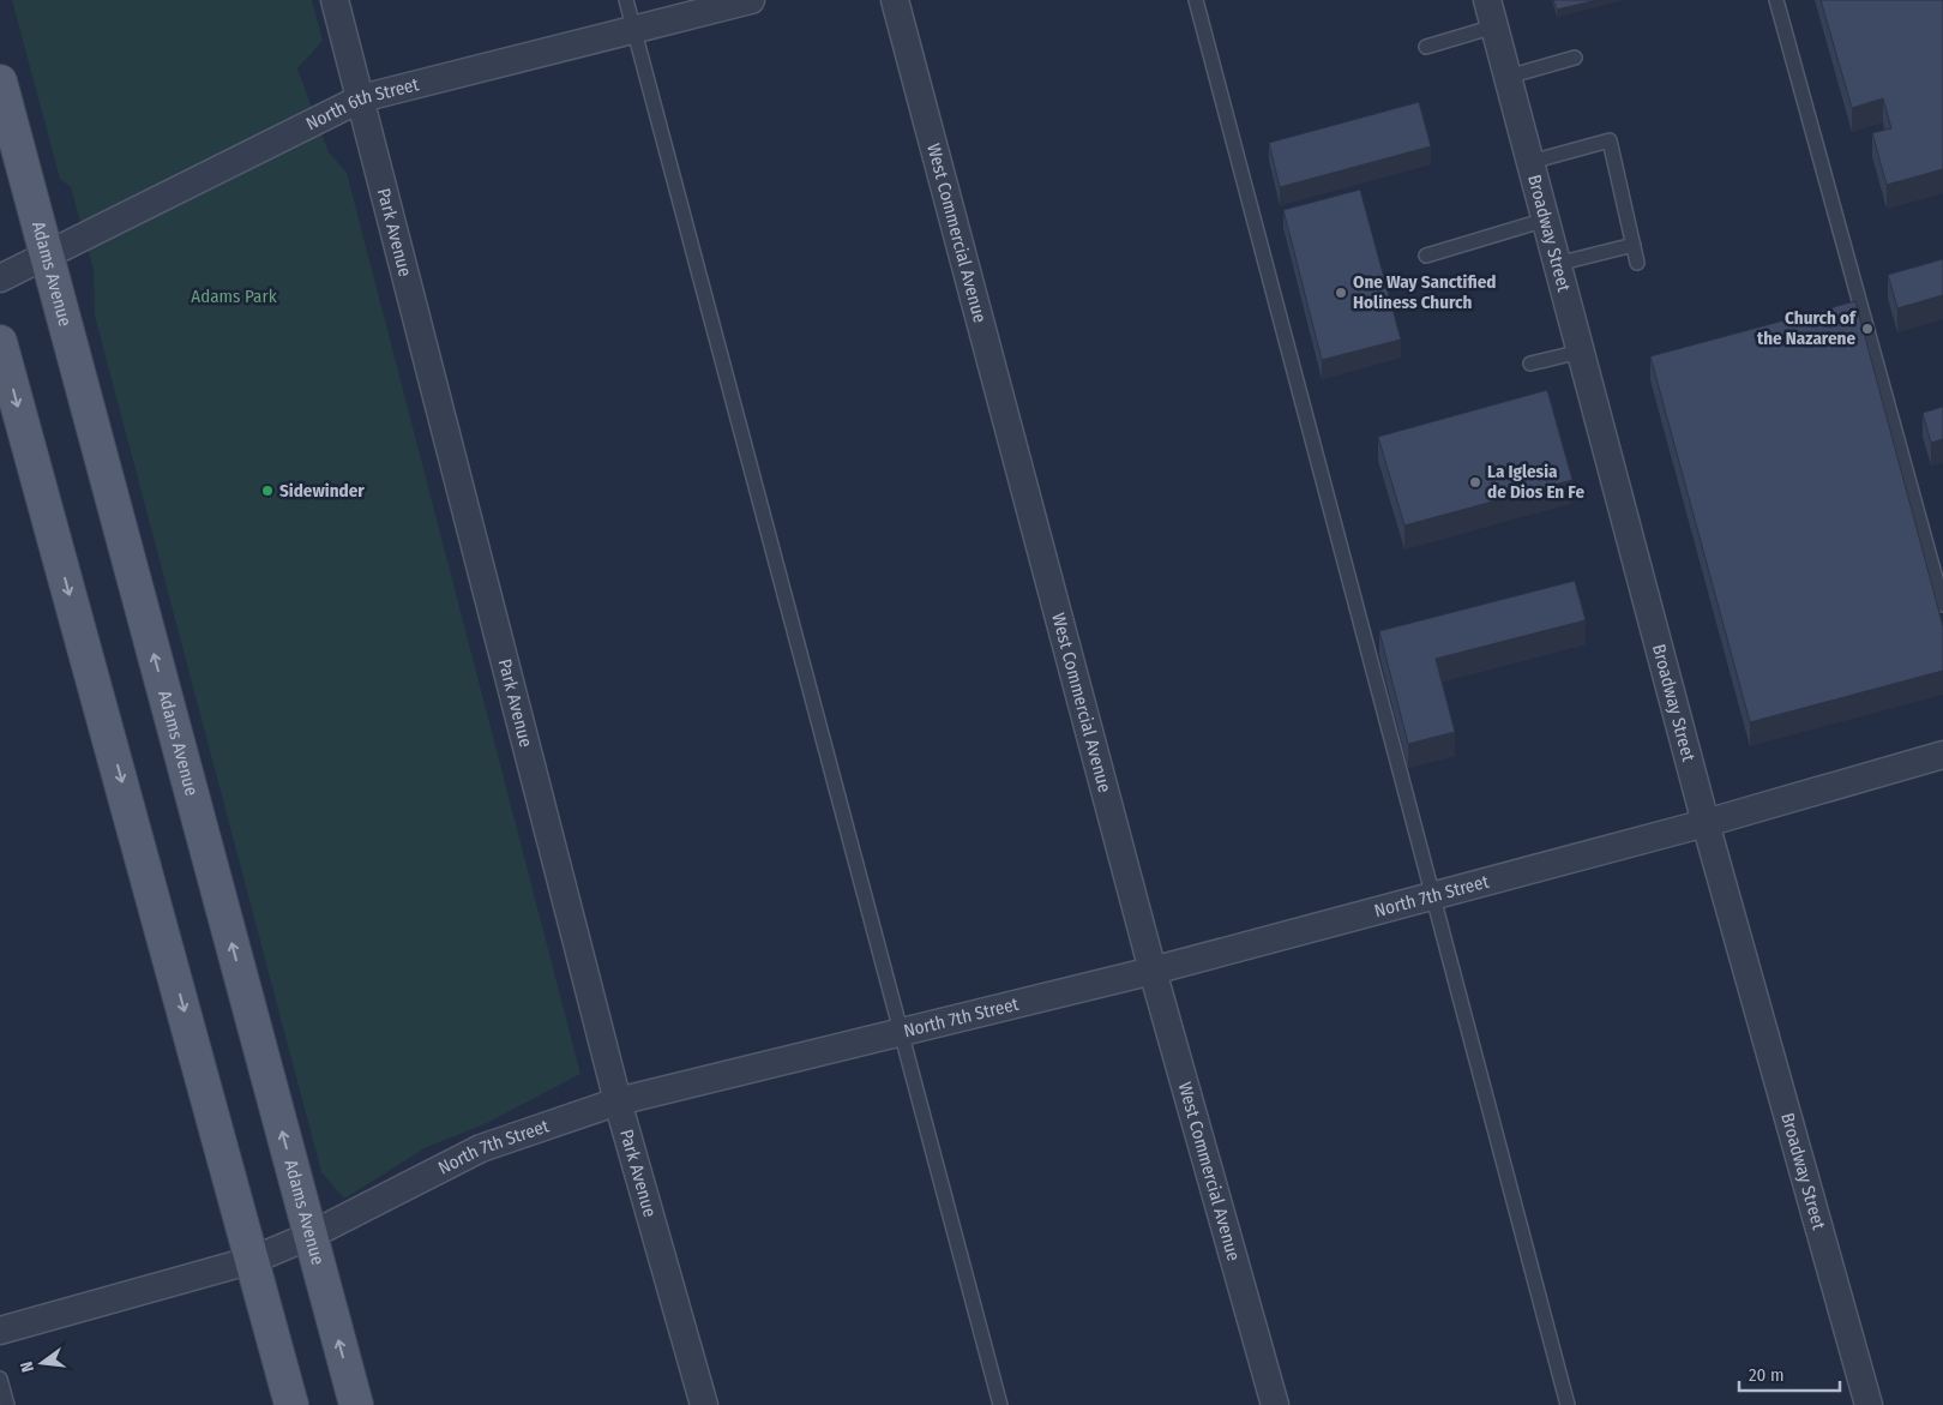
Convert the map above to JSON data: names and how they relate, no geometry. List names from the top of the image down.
{
  "streets": {
    "main road": ["Adams Avenue"],
    "street": [
      "North 6th Street",
      "Park Avenue",
      "West Commercial Avenue",
      "Broadway Street",
      "North 7th Street"
    ]
  },
  "crossings": [
    ["North 6th Street", "Park Avenue"],
    ["North 6th Street", "Adams Avenue"],
    ["Park Avenue", "North 7th Street"],
    ["West Commercial Avenue", "North 7th Street"],
    ["Broadway Street", "North 7th Street"],
    ["Adams Avenue", "North 7th Street"]
  ],
  "parks": ["Adams Park"],
  "places": [
    "One Way Sanctified Holiness Church",
    "Church of the Nazarene",
    "La Iglesia de Dios En Fe",
    "Sidewinder"
  ],
  "scale_bar": "20 m",
  "north": "left"
}
